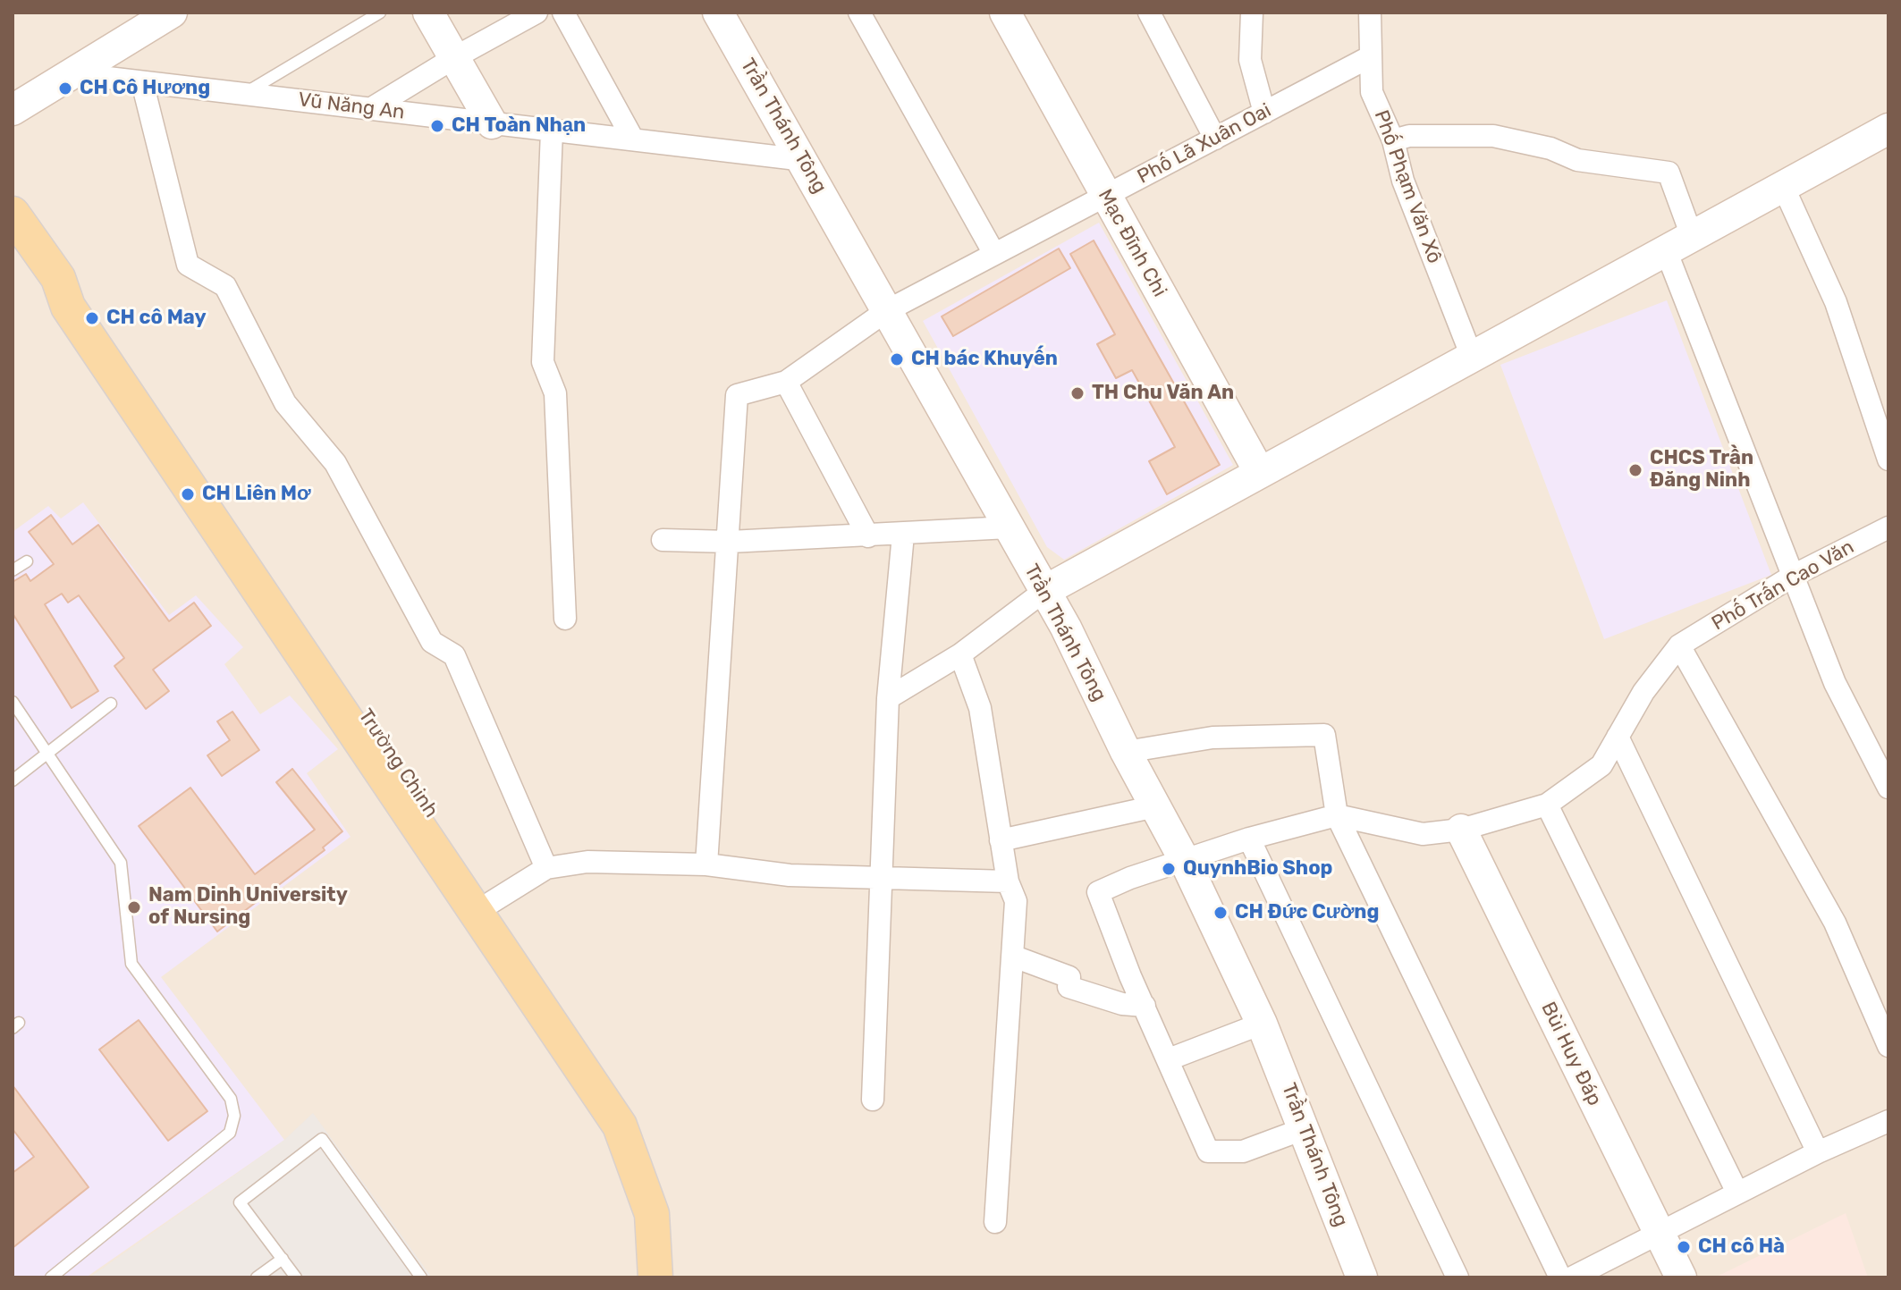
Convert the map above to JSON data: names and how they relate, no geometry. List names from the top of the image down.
{
  "streets": {
    "main road": ["Trường Chinh"],
    "street": [
      "Vũ Năng An",
      "Trần Thánh Tông",
      "Phố Lã Xuân Oai",
      "Phố Phạm Văn Xô",
      "Mạc Đĩnh Chi",
      "Phố Trấn Cao Văn",
      "Bùi Huy Đáp"
    ]
  },
  "crossings": [
    ["Vũ Năng An", "Trần Thánh Tông"],
    ["Trần Thánh Tông", "Phố Lã Xuân Oai"],
    ["Phố Lã Xuân Oai", "Phố Phạm Văn Xô"],
    ["Phố Lã Xuân Oai", "Mạc Đĩnh Chi"]
  ],
  "places": [
    "CH Cô Hương",
    "CH Toàn Nhạn",
    "CH cô May",
    "CH bác Khuyến",
    "TH Chu Văn An",
    "CHCS Trần Đăng Ninh",
    "CH Liên Mơ",
    "QuynhBio Shop",
    "Nam Dinh University of Nursing",
    "CH Đức Cường",
    "CH cô Hà"
  ]
}
